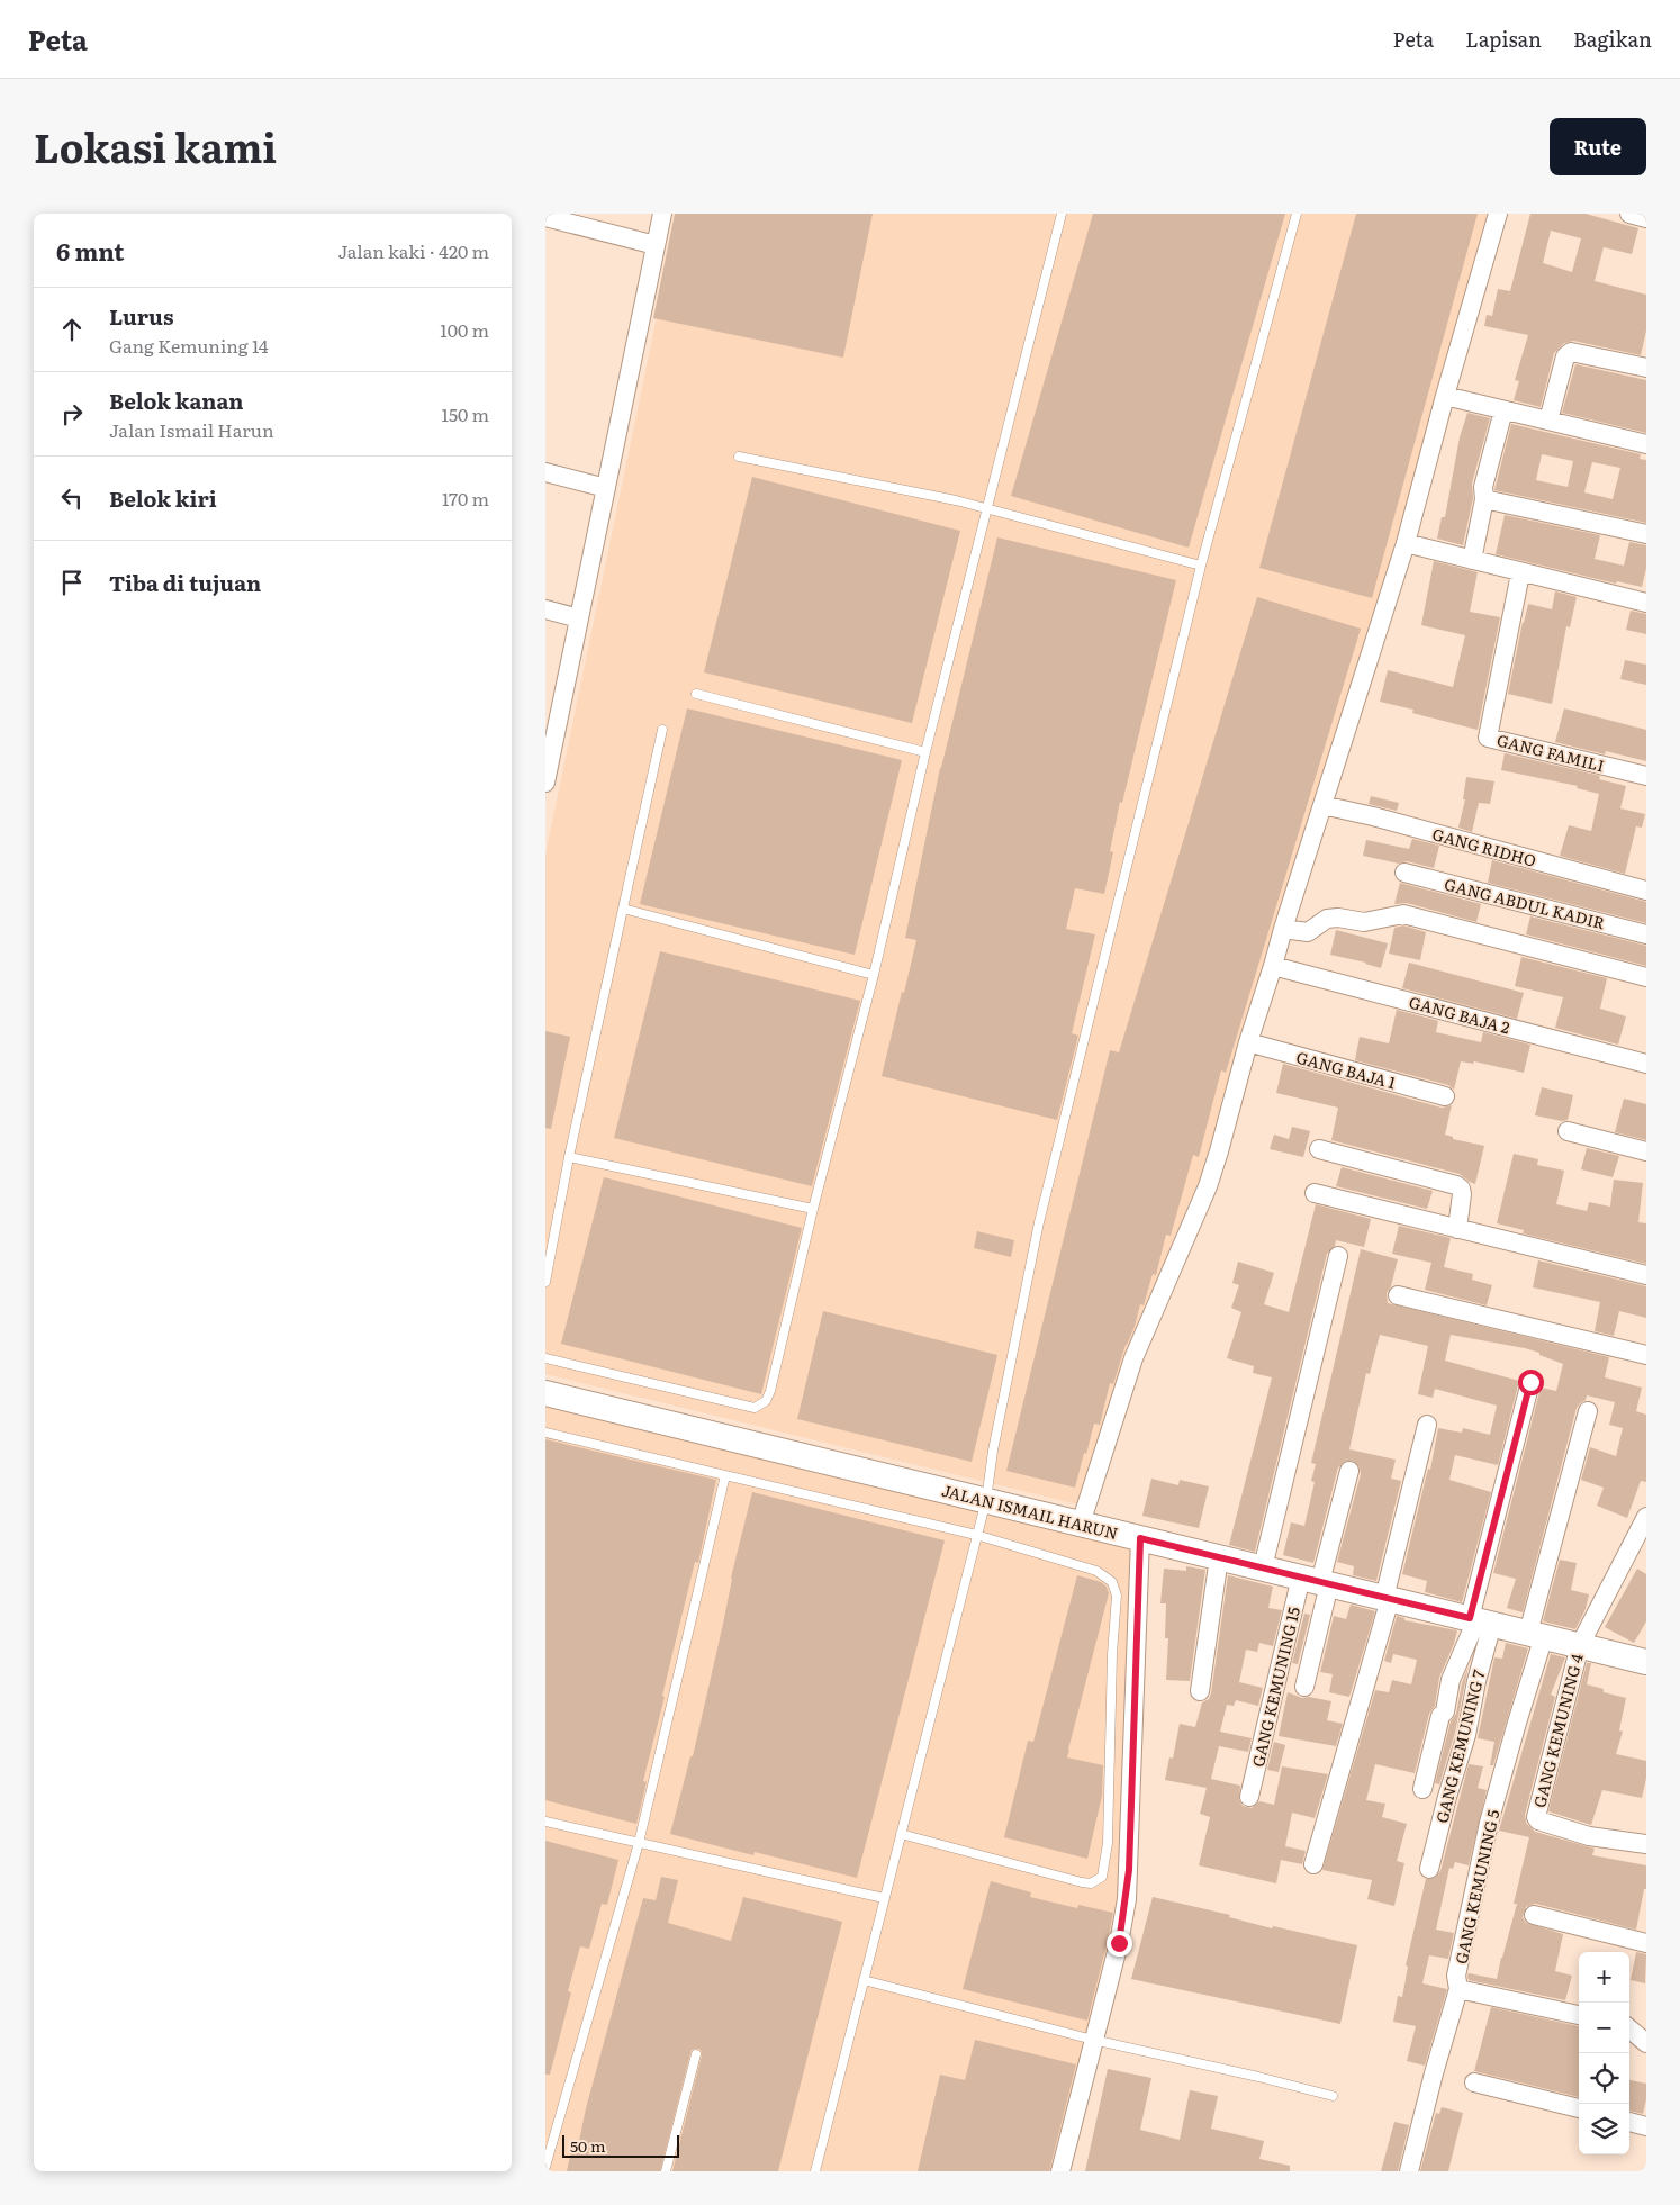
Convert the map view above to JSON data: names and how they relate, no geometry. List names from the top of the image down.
{
  "streets": {
    "street": [
      "GANG FAMILI",
      "GANG RIDHO",
      "GANG ABDUL KADIR",
      "GANG BAJA 2",
      "GANG BAJA 1",
      "JALAN ISMAIL HARUN",
      "GANG KEMUNING 15",
      "GANG KEMUNING 4",
      "GANG KEMUNING 7",
      "GANG KEMUNING 5"
    ]
  },
  "crossings": [
    ["JALAN ISMAIL HARUN", "GANG KEMUNING 15"],
    ["JALAN ISMAIL HARUN", "GANG KEMUNING 4"],
    ["JALAN ISMAIL HARUN", "GANG KEMUNING 7"],
    ["JALAN ISMAIL HARUN", "GANG KEMUNING 5"]
  ],
  "scale_bar": "50 m",
  "page": {
    "header": "Peta",
    "nav": ["Peta", "Lapisan", "Bagikan"],
    "title": "Lokasi kami",
    "buttons": "Rute",
    "heading": ["6 mnt", "Jalan kaki · 420 m"],
    "list": [
      ["Lurus", "Gang Kemuning 14", "100 m"],
      ["Belok kanan", "Jalan Ismail Harun", "150 m"],
      ["Belok kiri", "170 m"],
      "Tiba di tujuan"
    ],
    "map_buttons": ["+", "−"],
    "scale": "50 m"
  }
}
